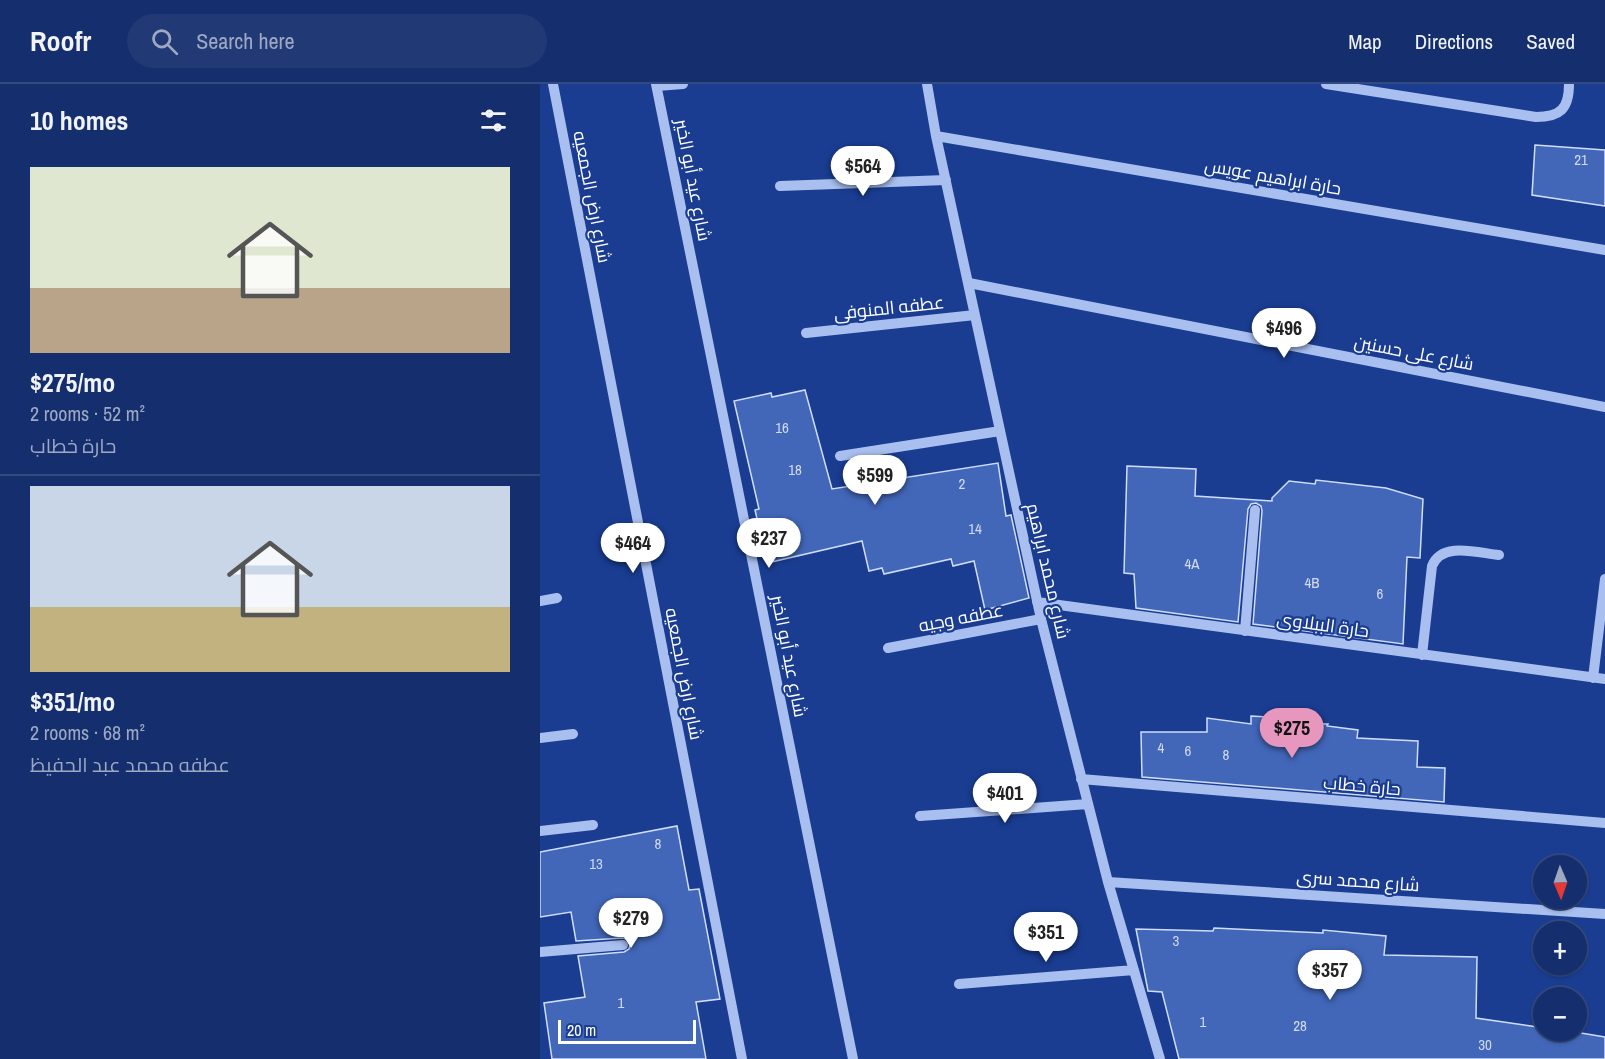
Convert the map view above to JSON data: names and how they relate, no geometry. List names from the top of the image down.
{
  "streets": {
    "street": [
      "حارة ابراهيم عويس",
      "شارع عيد أبو الخير",
      "شارع ارض الجمعيه",
      "عطفه المنوفى",
      "شارع على حسنين",
      "شارع محمد ابراهيم",
      "عطفه وجيه",
      "حارة الببلاوى",
      "حارة خطاب",
      "شارع محمد سرى"
    ]
  },
  "crossings": [
    ["حارة ابراهيم عويس", "شارع محمد ابراهيم"],
    ["عطفه المنوفى", "شارع محمد ابراهيم"],
    ["شارع على حسنين", "شارع محمد ابراهيم"],
    ["شارع محمد ابراهيم", "عطفه وجيه"],
    ["شارع محمد ابراهيم", "حارة الببلاوى"],
    ["شارع محمد ابراهيم", "حارة خطاب"],
    ["شارع محمد ابراهيم", "شارع محمد سرى"]
  ],
  "house_numbers": [
    "21",
    "16",
    "18",
    "2",
    "14",
    "4A",
    "4B",
    "6",
    "4",
    "6",
    "8",
    "8",
    "13",
    "3",
    "1",
    "1",
    "28",
    "30"
  ],
  "scale_bar": "20 m",
  "north": "bottom",
  "page": {
    "header": "Roofr",
    "search": "Search here",
    "nav": ["Map", "Directions", "Saved"],
    "heading": "10 homes",
    "price": [
      "$564",
      "$496",
      "$599",
      "$237",
      "$464",
      "$275",
      "$401",
      "$279",
      "$351",
      "$357"
    ],
    "list": [
      {
        "name": "$275/mo",
        "note": "2 rooms · 52 m² · حارة خطاب"
      },
      {
        "name": "$351/mo",
        "note": "2 rooms · 68 m² · عطفه محمد عبد الحفيظ"
      }
    ],
    "map_buttons": ["+", "−"],
    "scale": "20 m"
  }
}
